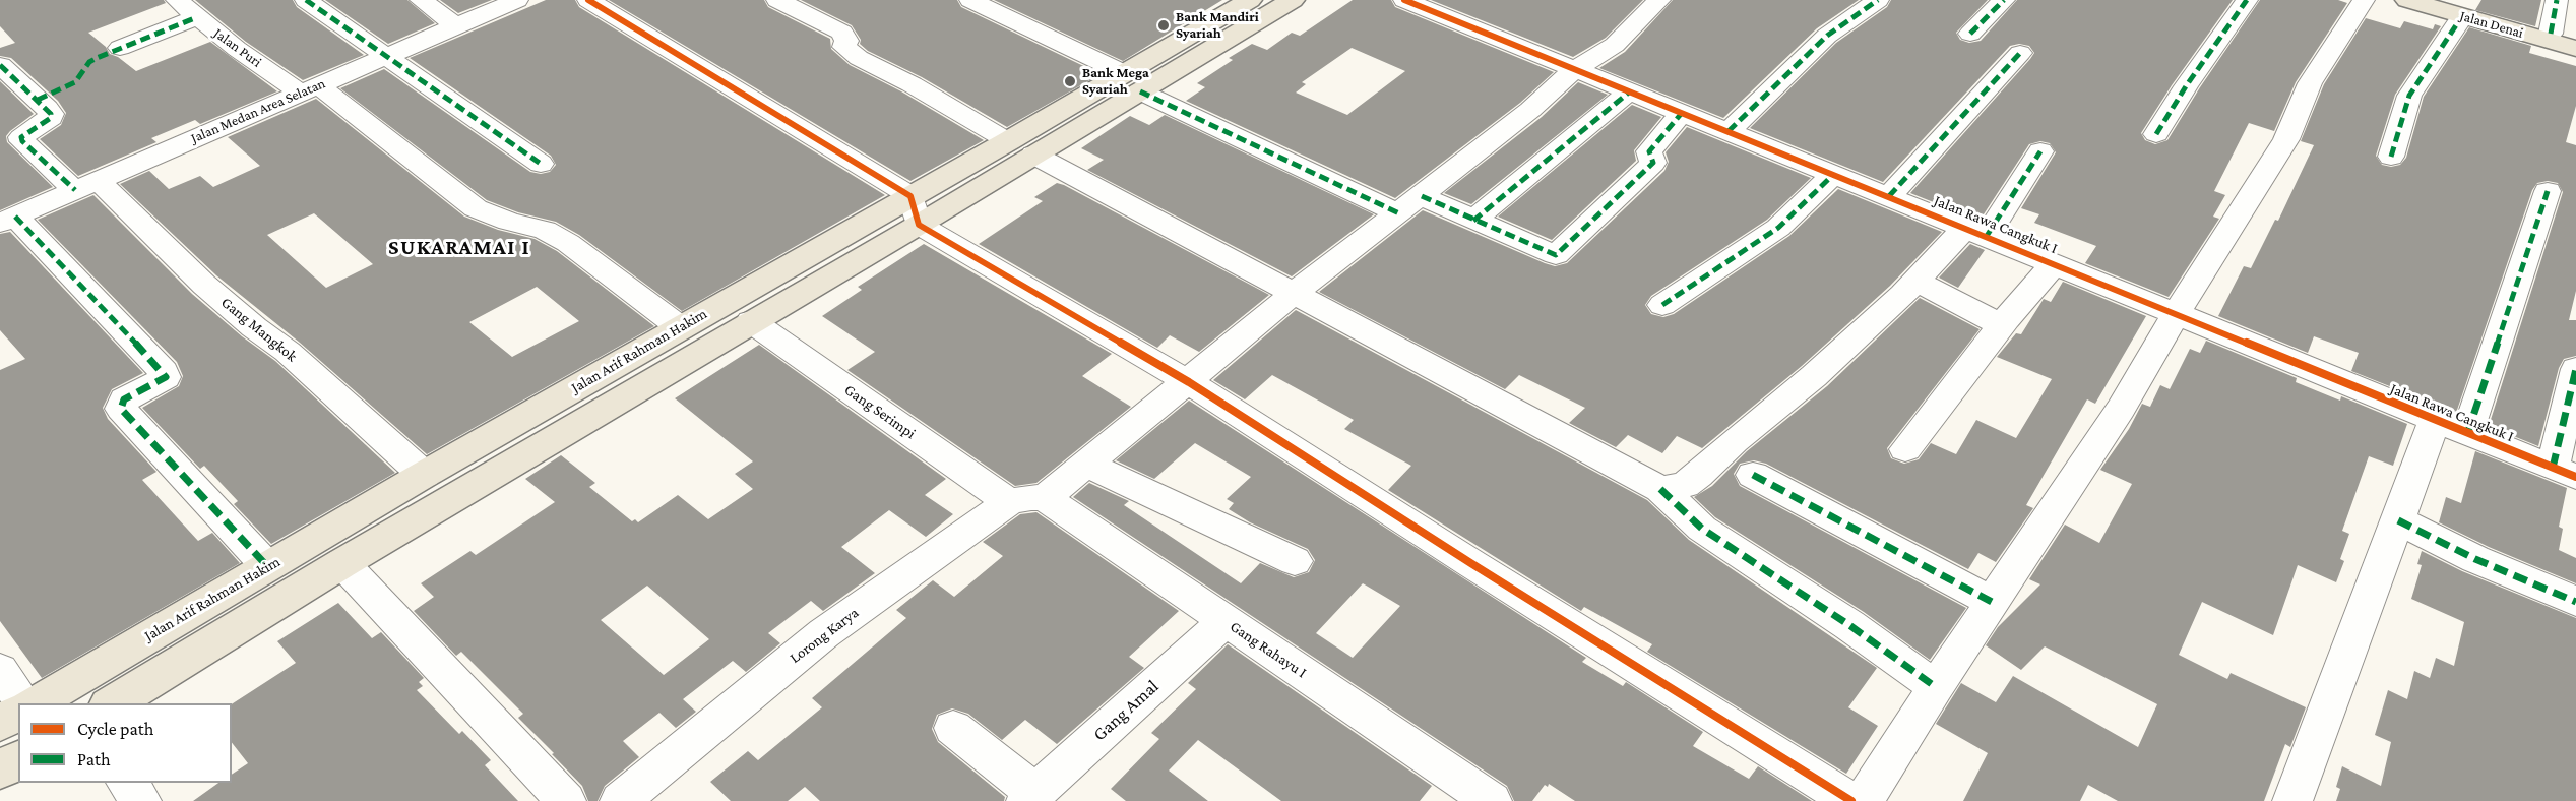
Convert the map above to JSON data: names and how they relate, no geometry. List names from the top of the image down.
{
  "streets": {
    "main road": ["Jalan Denai", "Jalan Arif Rahman Hakim"],
    "street": [
      "Jalan Puri",
      "Jalan Medan Area Selatan",
      "Jalan Rawa Cangkuk I",
      "Gang Mangkok",
      "Gang Serimpi",
      "Lorong Karya",
      "Gang Rahayu I",
      "Gang Amal"
    ]
  },
  "crossings": [
    ["Jalan Puri", "Jalan Medan Area Selatan"],
    ["Jalan Puri", "Jalan Arif Rahman Hakim"],
    ["Jalan Medan Area Selatan", "Gang Mangkok"],
    ["Jalan Rawa Cangkuk I", "Lorong Karya"],
    ["Gang Mangkok", "Jalan Arif Rahman Hakim"],
    ["Jalan Arif Rahman Hakim", "Gang Serimpi"],
    ["Gang Serimpi", "Lorong Karya"],
    ["Gang Serimpi", "Gang Rahayu I"],
    ["Lorong Karya", "Gang Rahayu I"],
    ["Gang Rahayu I", "Gang Amal"]
  ],
  "districts": ["SUKARAMAI I"],
  "places": ["Bank Mandiri Syariah", "Bank Mega Syariah"],
  "legend": ["Cycle path", "Path"]
}
